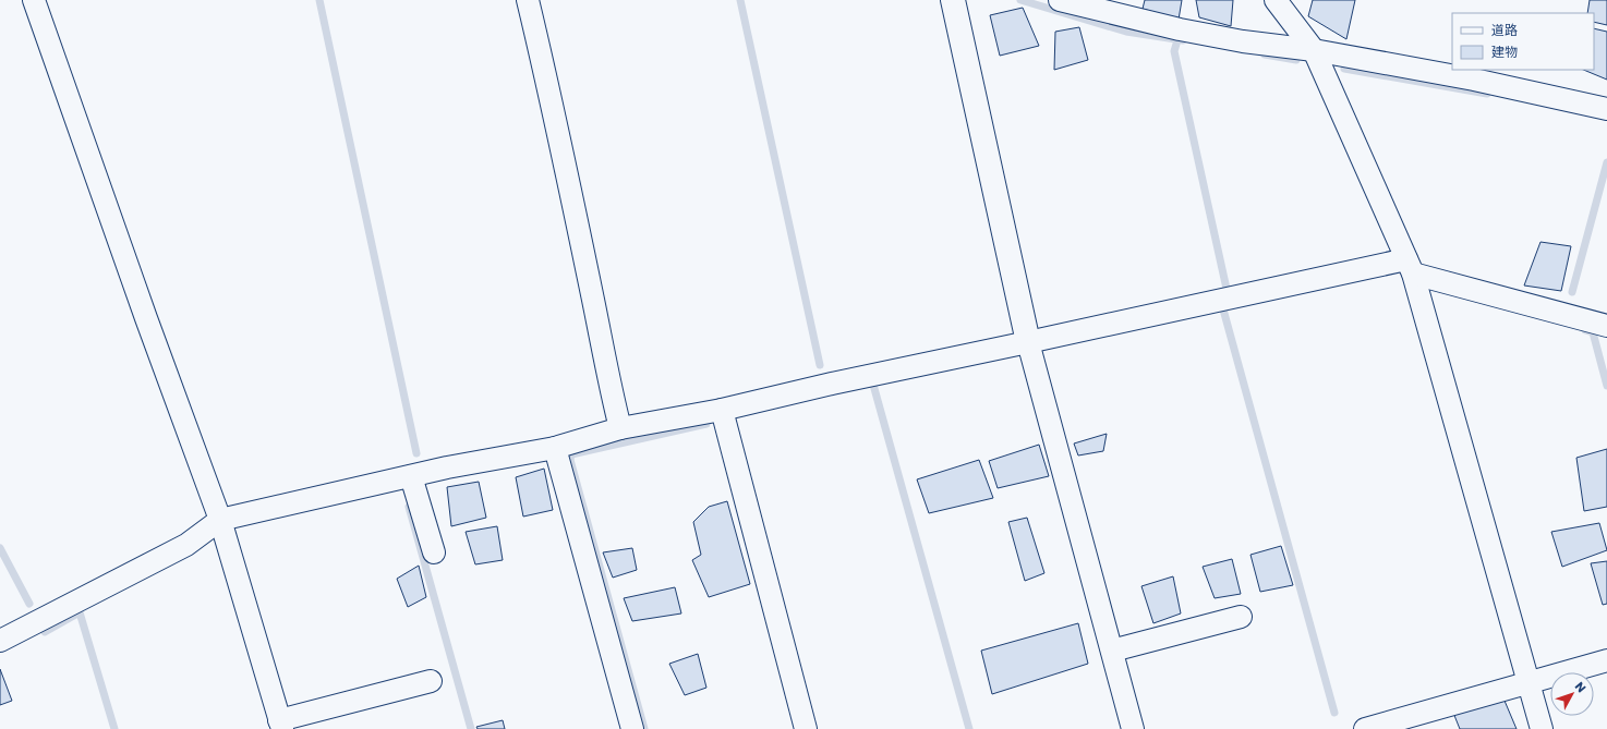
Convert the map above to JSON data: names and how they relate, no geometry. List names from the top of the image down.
{
  "legend": ["道路", "建物"],
  "north": "top right"
}
